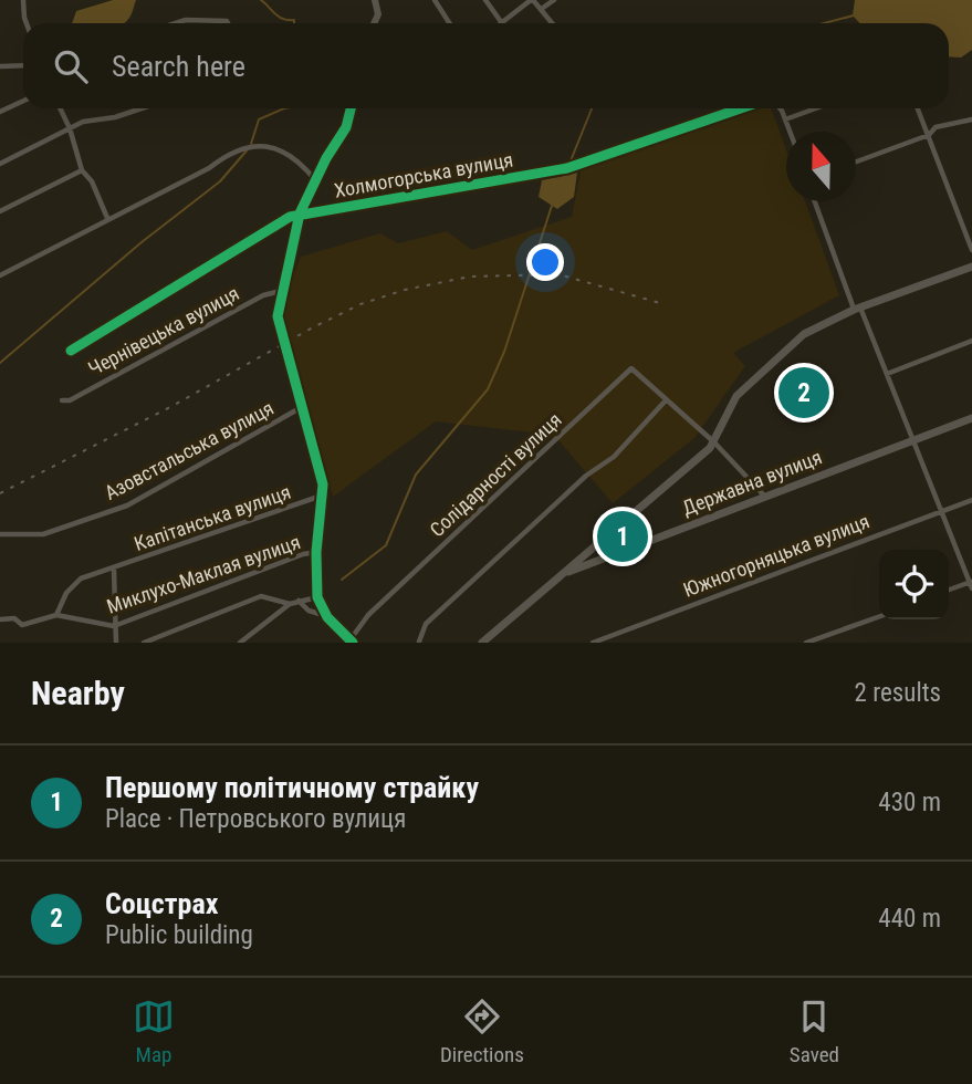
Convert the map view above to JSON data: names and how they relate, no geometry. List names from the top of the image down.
{
  "streets": {
    "main road": ["Державна вулиця"],
    "street": [
      "Холмогорська вулиця",
      "Чернівецька вулиця",
      "Азовстальська вулиця",
      "Солідарності вулиця",
      "Капітанська вулиця",
      "Южногорняцька вулиця",
      "Миклухо-Маклая вулиця"
    ]
  },
  "crossings": [
    ["Солідарності вулиця", "Державна вулиця"],
    ["Капітанська вулиця", "Миклухо-Маклая вулиця"]
  ],
  "north": "top",
  "page": {
    "search": "Search here",
    "pins": ["2", "1"],
    "heading": ["Nearby", "2 results"],
    "list": [
      {
        "mark": "1",
        "name": "Першому політичному страйку",
        "note": "Place · Петровського вулиця",
        "value": "430 m"
      },
      {
        "mark": "2",
        "name": "Соцстрах",
        "note": "Public building",
        "value": "440 m"
      }
    ],
    "nav": ["Map", "Directions", "Saved"]
  }
}
